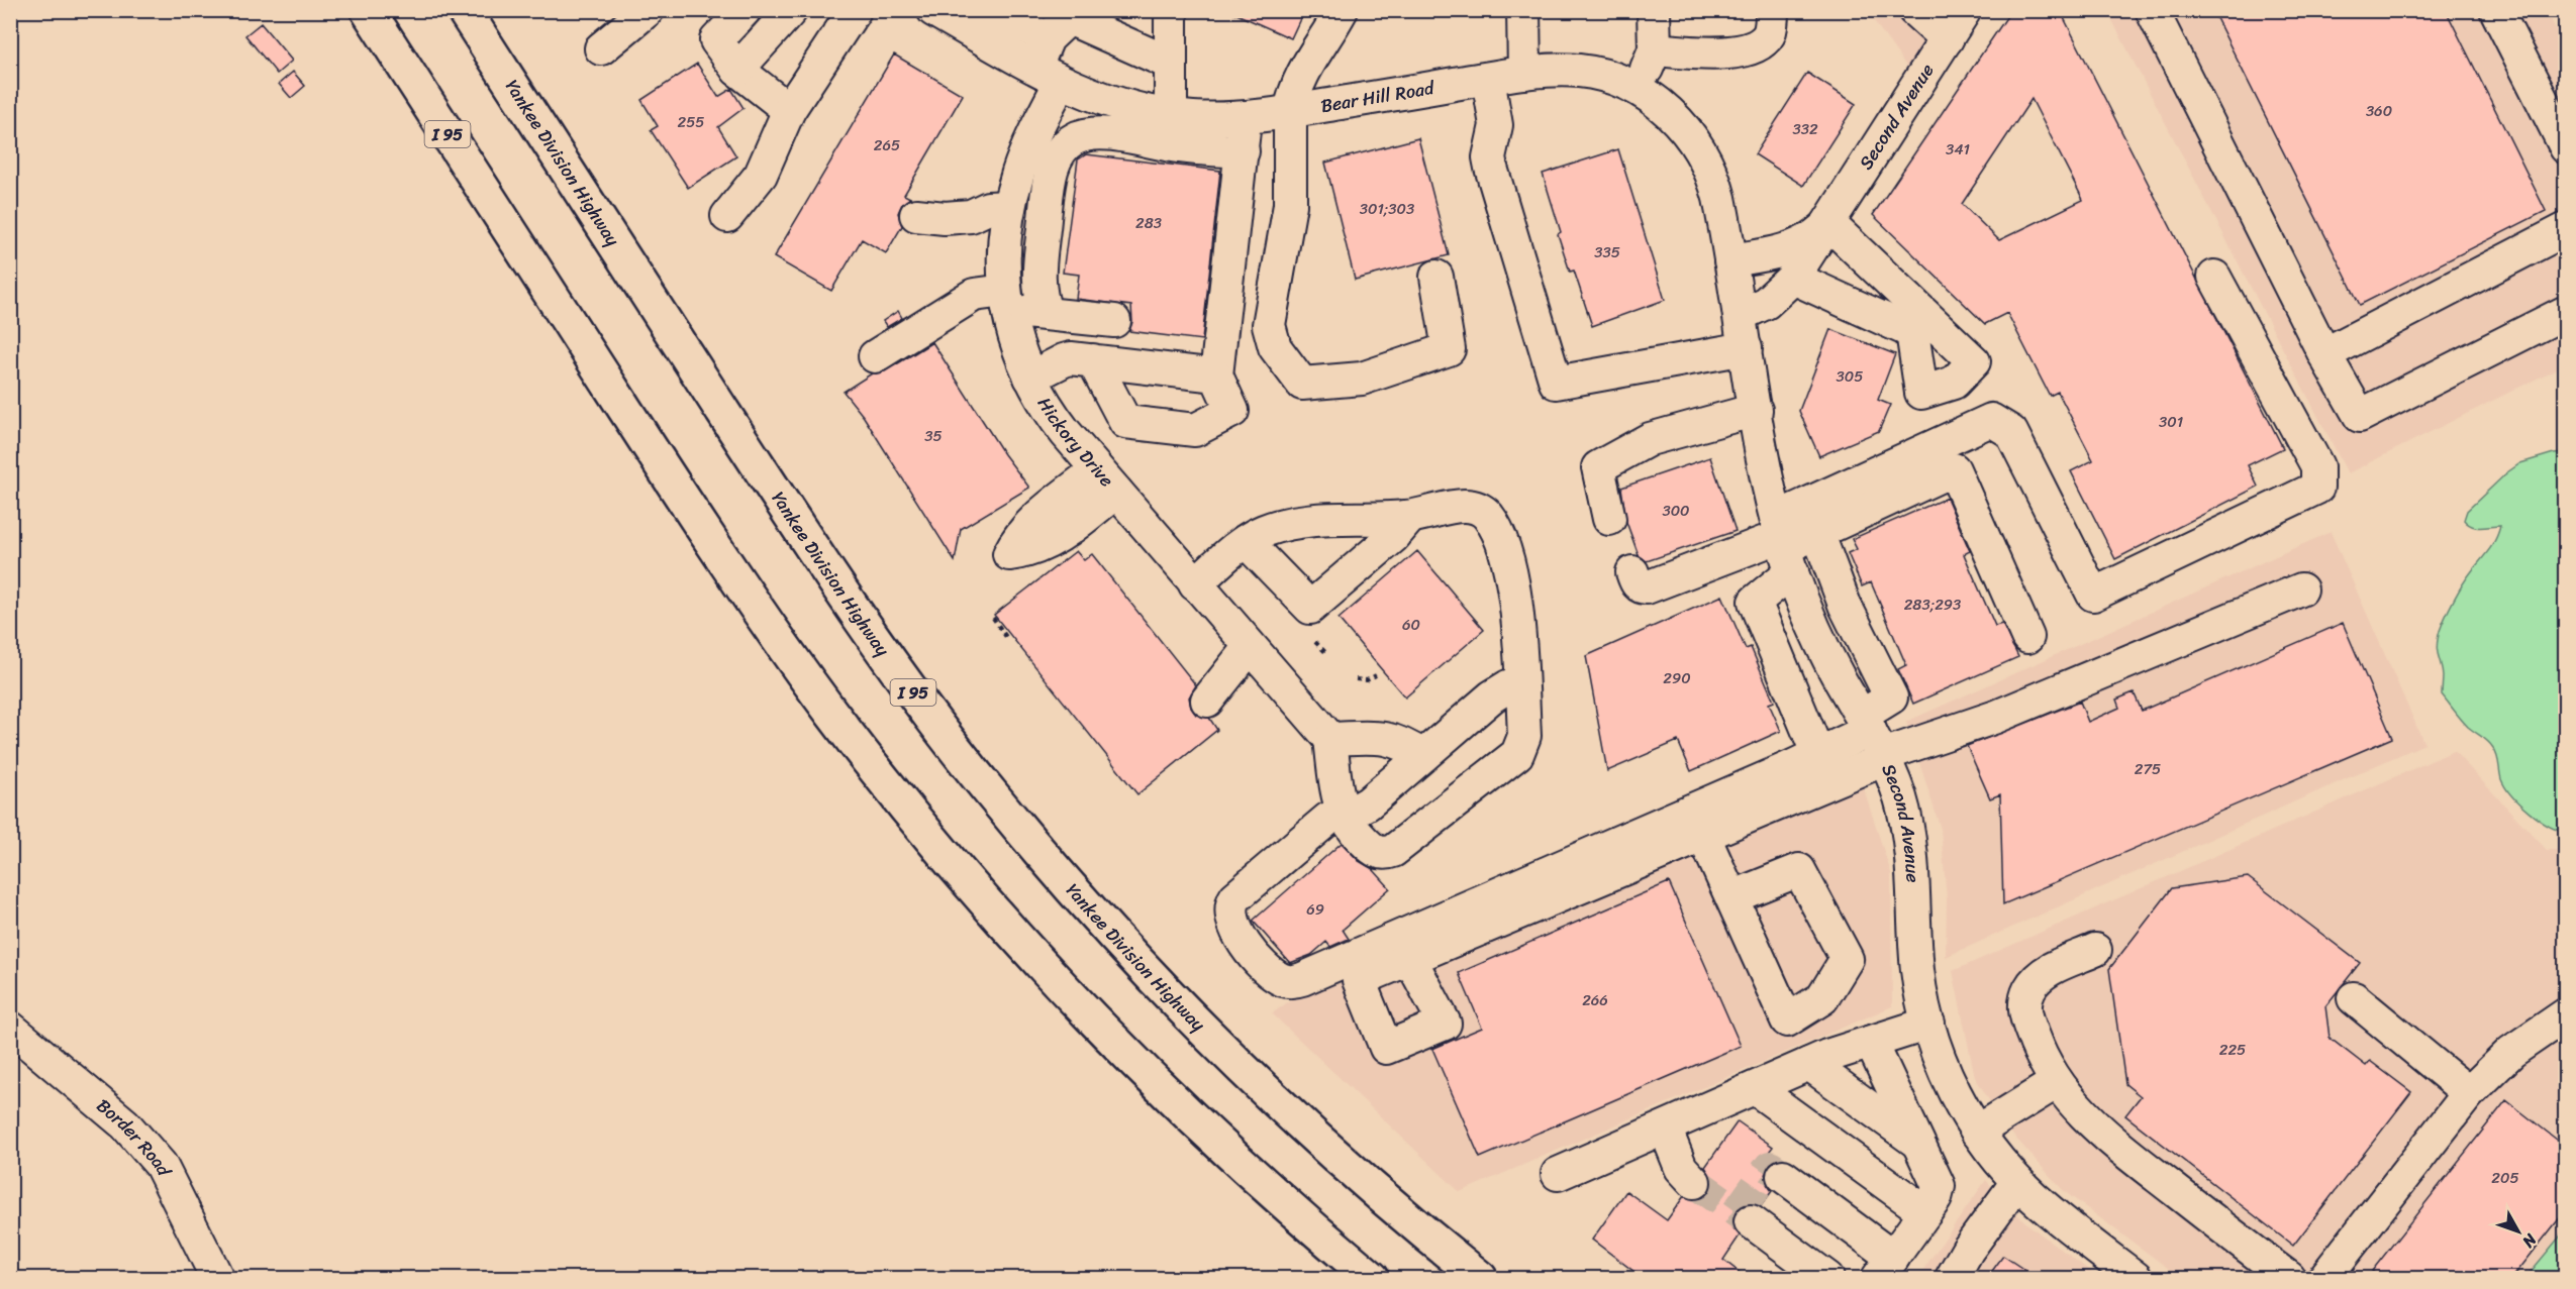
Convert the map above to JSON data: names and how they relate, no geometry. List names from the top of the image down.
{
  "streets": {
    "highway": ["I 95", "Yankee Division Highway"],
    "street": [
      "Bear Hill Road",
      "Second Avenue",
      "Hickory Drive",
      "Border Road"
    ]
  },
  "crossings": [
    ["Bear Hill Road", "Second Avenue"],
    ["Bear Hill Road", "Hickory Drive"]
  ],
  "house_numbers": [
    "360",
    "255",
    "332",
    "265",
    "341",
    "301;303",
    "283",
    "335",
    "305",
    "301",
    "35",
    "300",
    "283;293",
    "60",
    "290",
    "275",
    "69",
    "266",
    "225",
    "205"
  ],
  "north": "bottom right"
}
